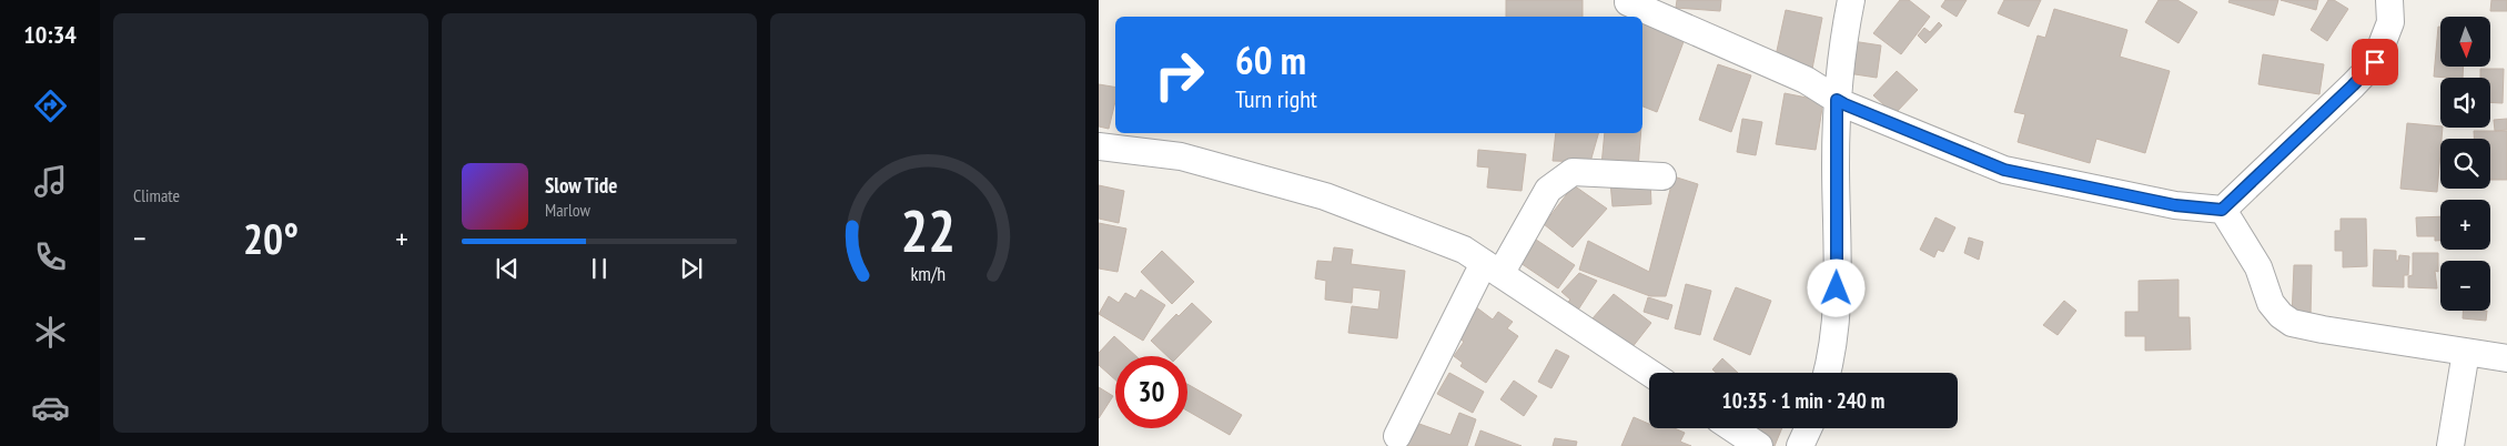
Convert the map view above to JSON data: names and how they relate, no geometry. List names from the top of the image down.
{
  "north": "bottom",
  "page": {
    "tabs": "10:34",
    "tile": "Climate",
    "map_buttons": ["+", "−"],
    "turn": ["60 m", "Turn right"],
    "song": ["Slow Tide", "Marlow"],
    "heat": ["−", "20°", "+"],
    "limit": "30",
    "trip": "10:35 · 1 min · 240 m",
    "gauge": ["22", "km/h"]
  }
}
